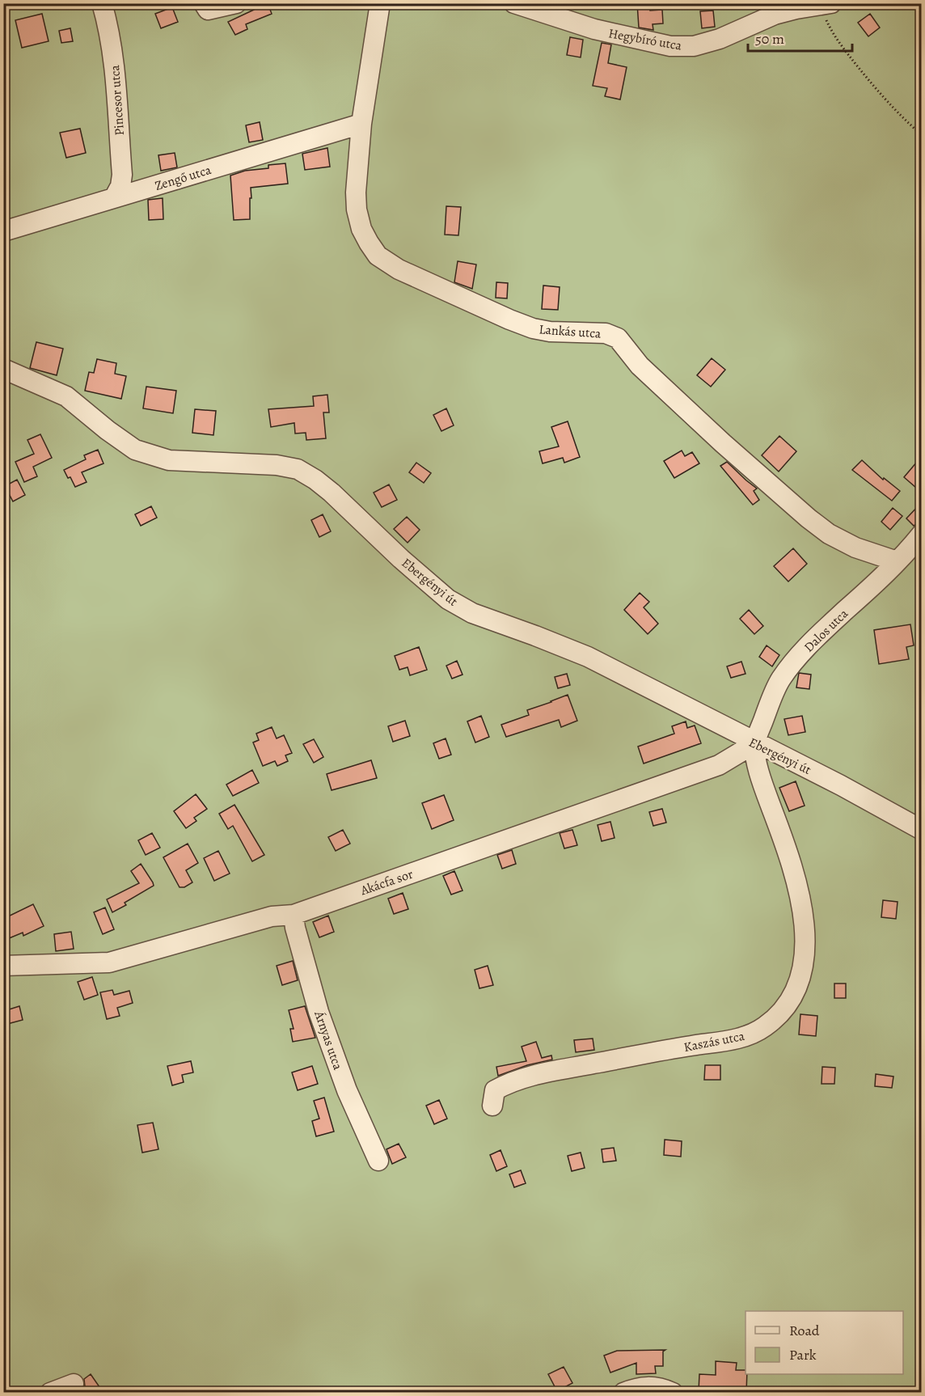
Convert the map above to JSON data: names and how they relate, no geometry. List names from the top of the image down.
{
  "streets": {
    "street": [
      "Hegybíró utca",
      "Pincesor utca",
      "Zengő utca",
      "Lankás utca",
      "Ebergényi út",
      "Dalos utca",
      "Akácfa sor",
      "Árnyas utca",
      "Kaszás utca"
    ]
  },
  "crossings": [
    ["Pincesor utca", "Zengő utca"],
    ["Zengő utca", "Lankás utca"],
    ["Lankás utca", "Dalos utca"],
    ["Ebergényi út", "Dalos utca"],
    ["Ebergényi út", "Akácfa sor"],
    ["Ebergényi út", "Kaszás utca"],
    ["Dalos utca", "Akácfa sor"],
    ["Dalos utca", "Kaszás utca"],
    ["Akácfa sor", "Árnyas utca"],
    ["Akácfa sor", "Kaszás utca"]
  ],
  "legend": ["Road", "Park"],
  "scale_bar": "50 m"
}
